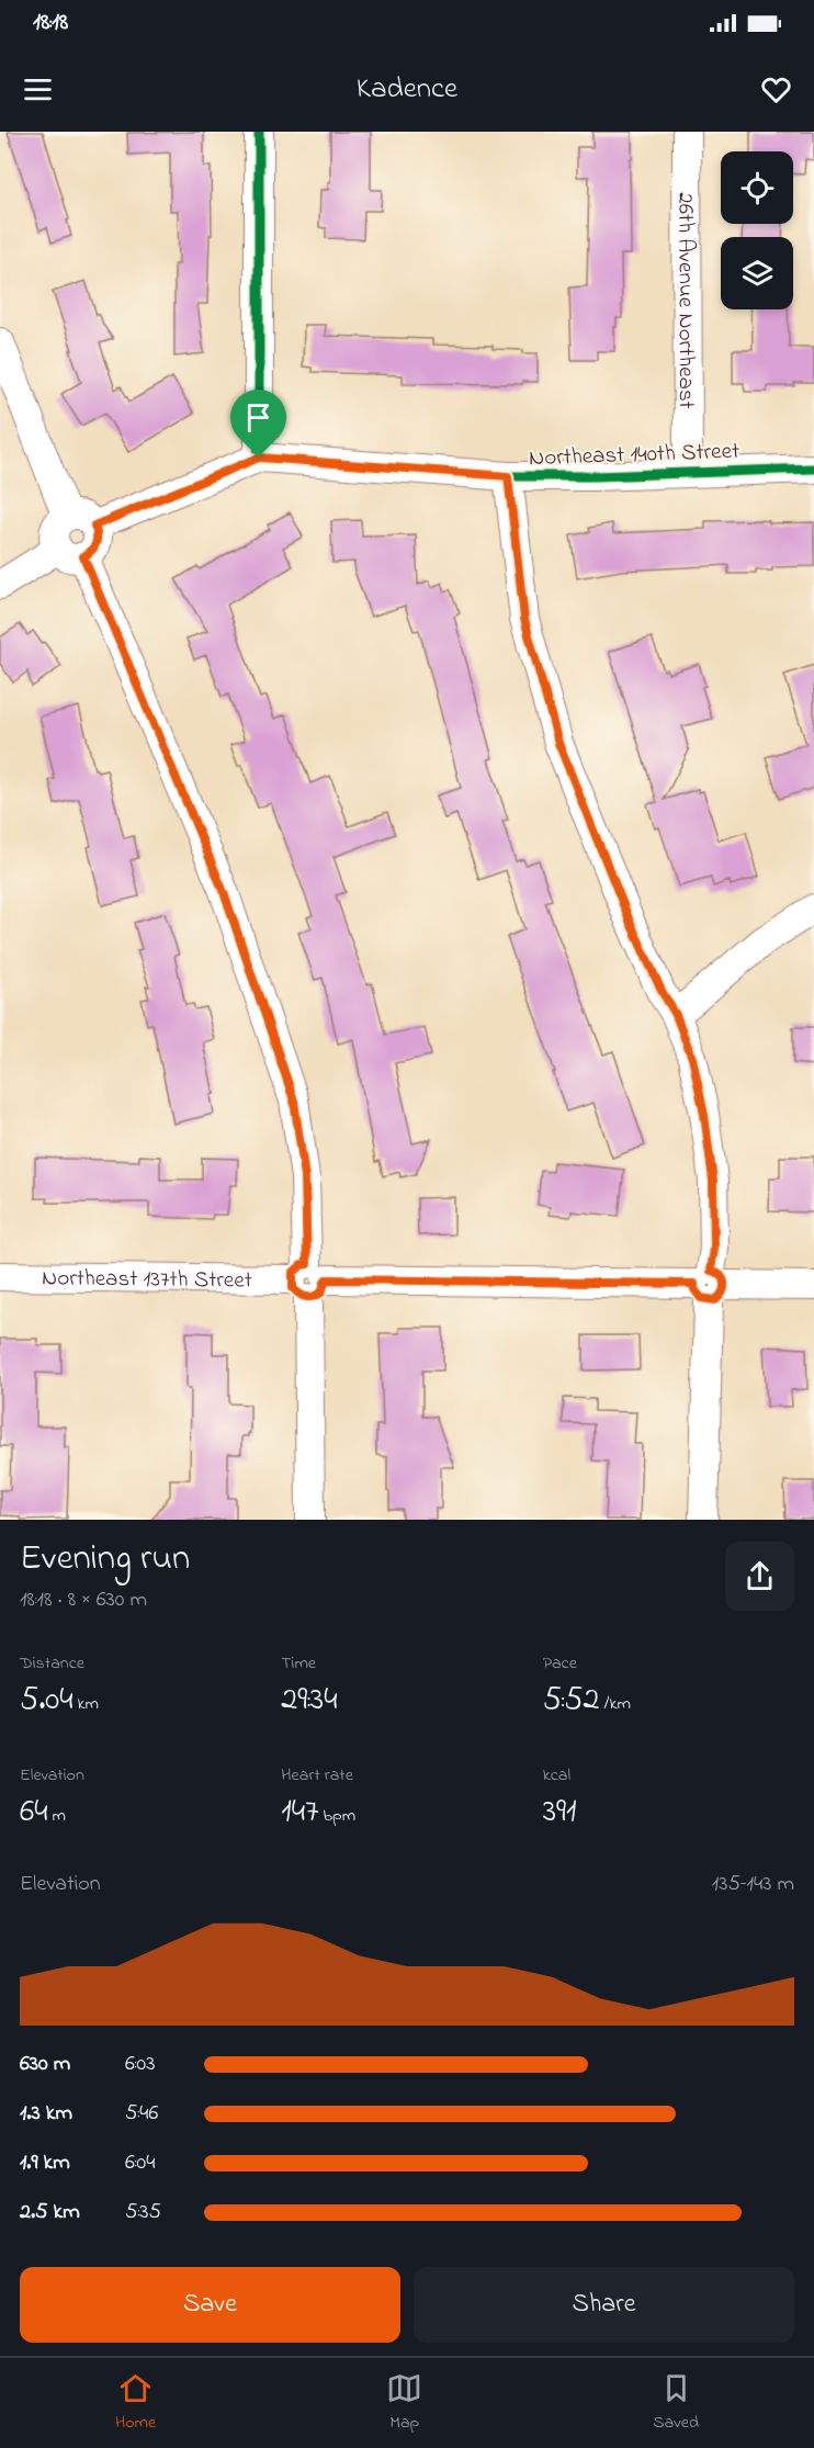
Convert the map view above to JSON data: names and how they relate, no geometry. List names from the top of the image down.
{
  "streets": {
    "street": ["26th Avenue Northeast", "Northeast 140th Street", "Northeast 137th Street"]
  },
  "crossings": [
    ["26th Avenue Northeast", "Northeast 140th Street"]
  ],
  "page": {
    "status": "18:18",
    "header": "Kadence",
    "heading": ["Evening run", "18:18 · 8 × 630 m"],
    "stats": [
      ["Distance", "5.04 km"],
      ["Time", "29:34"],
      ["Pace", "5:52 /km"],
      ["Elevation", "64 m"],
      ["Heart rate", "147 bpm"],
      ["kcal", "391"]
    ],
    "chart": ["Elevation", "135–143 m"],
    "list": [
      {
        "name": "630 m",
        "note": "6:03"
      },
      {
        "name": "1.3 km",
        "note": "5:46"
      },
      {
        "name": "1.9 km",
        "note": "6:04"
      },
      {
        "name": "2.5 km",
        "note": "5:35"
      }
    ],
    "buttons": ["Save", "Share"],
    "tabs": ["Home", "Map", "Saved"]
  }
}
